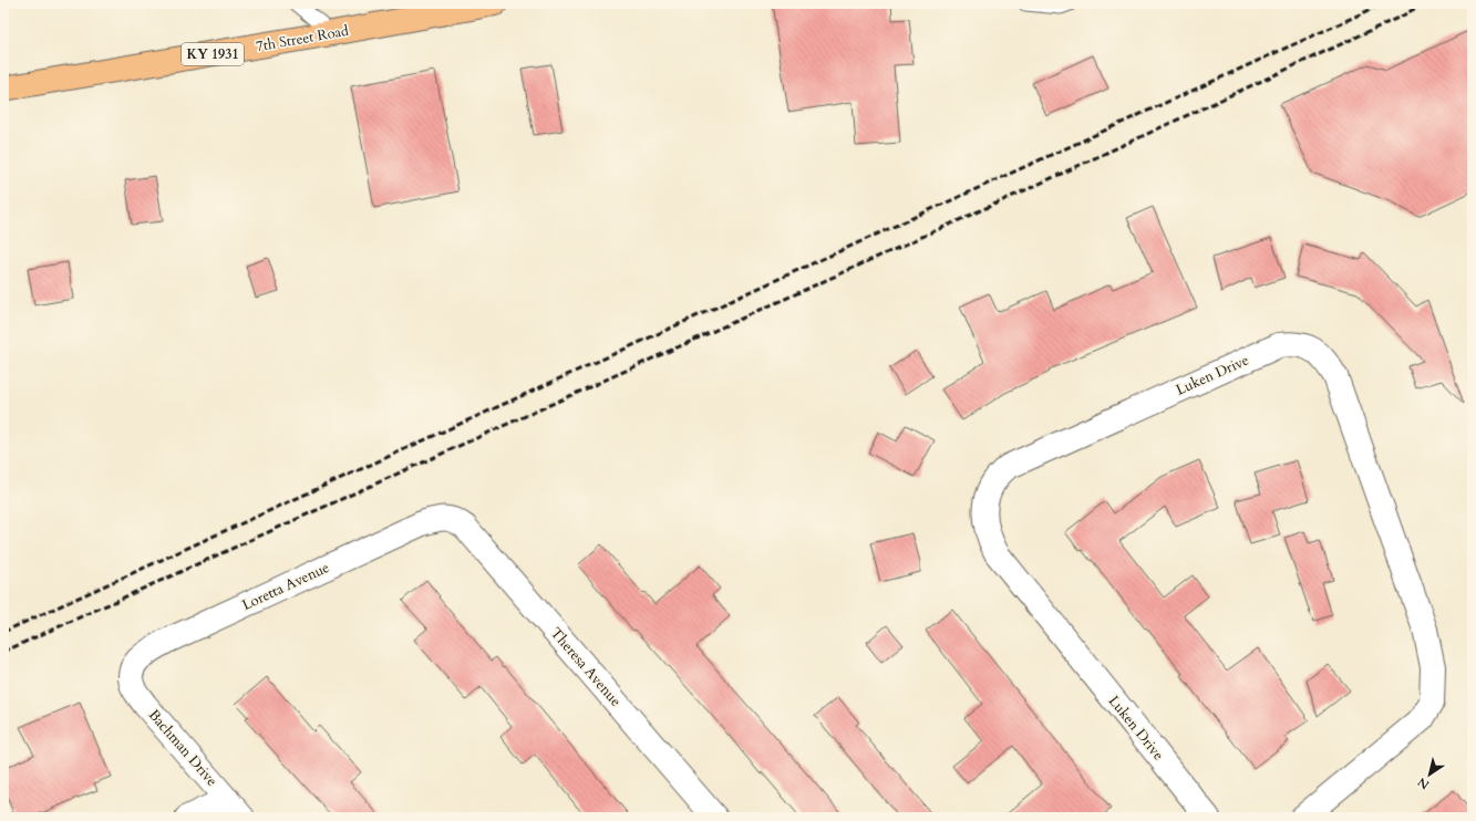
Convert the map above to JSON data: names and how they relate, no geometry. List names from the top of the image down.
{
  "streets": {
    "main road": ["7th Street Road", "KY 1931"],
    "street": [
      "Luken Drive",
      "Loretta Avenue",
      "Theresa Avenue",
      "Bachman Drive"
    ]
  },
  "crossings": [
    ["Loretta Avenue", "Theresa Avenue"],
    ["Loretta Avenue", "Bachman Drive"]
  ],
  "north": "bottom left"
}
